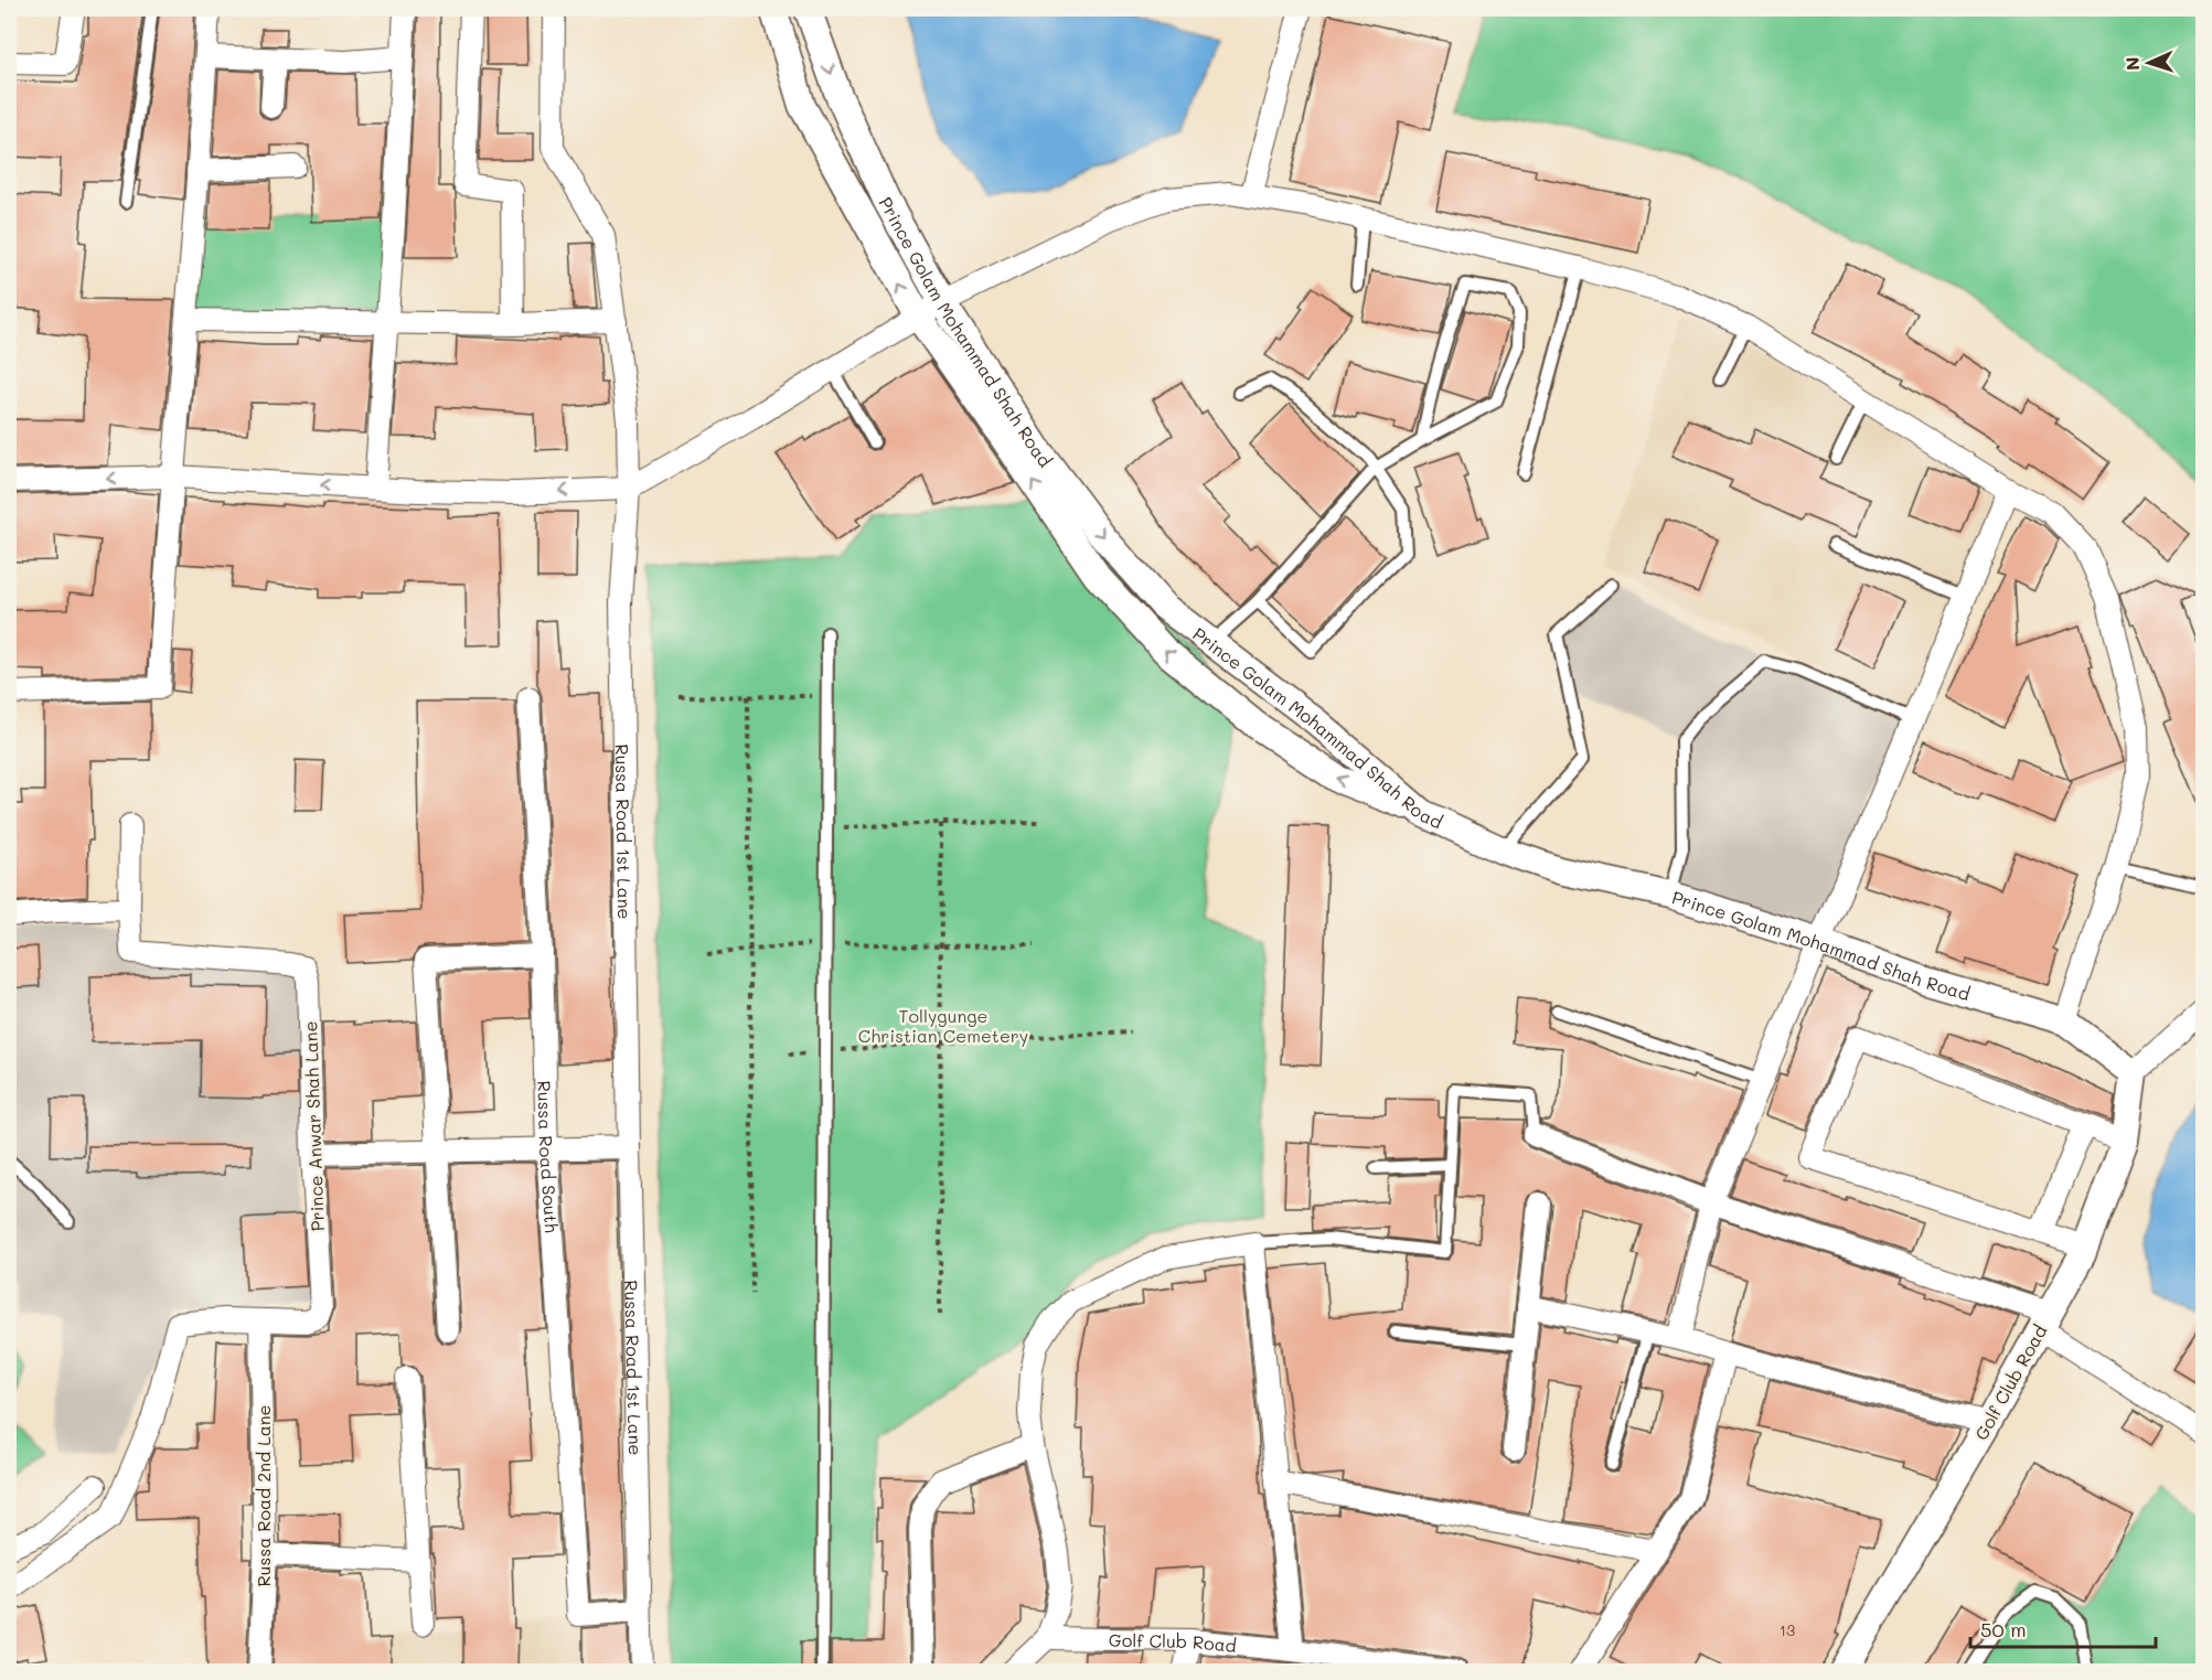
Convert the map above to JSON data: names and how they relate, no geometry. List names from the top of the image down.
{
  "streets": {
    "street": [
      "Prince Golam Mohammad Shah Road",
      "Russa Road 1st Lane",
      "Prince Anwar Shah Lane",
      "Russa Road South",
      "Golf Club Road",
      "Russa Road 2nd Lane"
    ]
  },
  "crossings": [
    ["Prince Golam Mohammad Shah Road", "Golf Club Road"],
    ["Russa Road 1st Lane", "Russa Road South"],
    ["Prince Anwar Shah Lane", "Russa Road 2nd Lane"]
  ],
  "parks": ["Tollygunge Christian Cemetery"],
  "house_numbers": ["13"],
  "scale_bar": "50 m",
  "north": "left"
}
